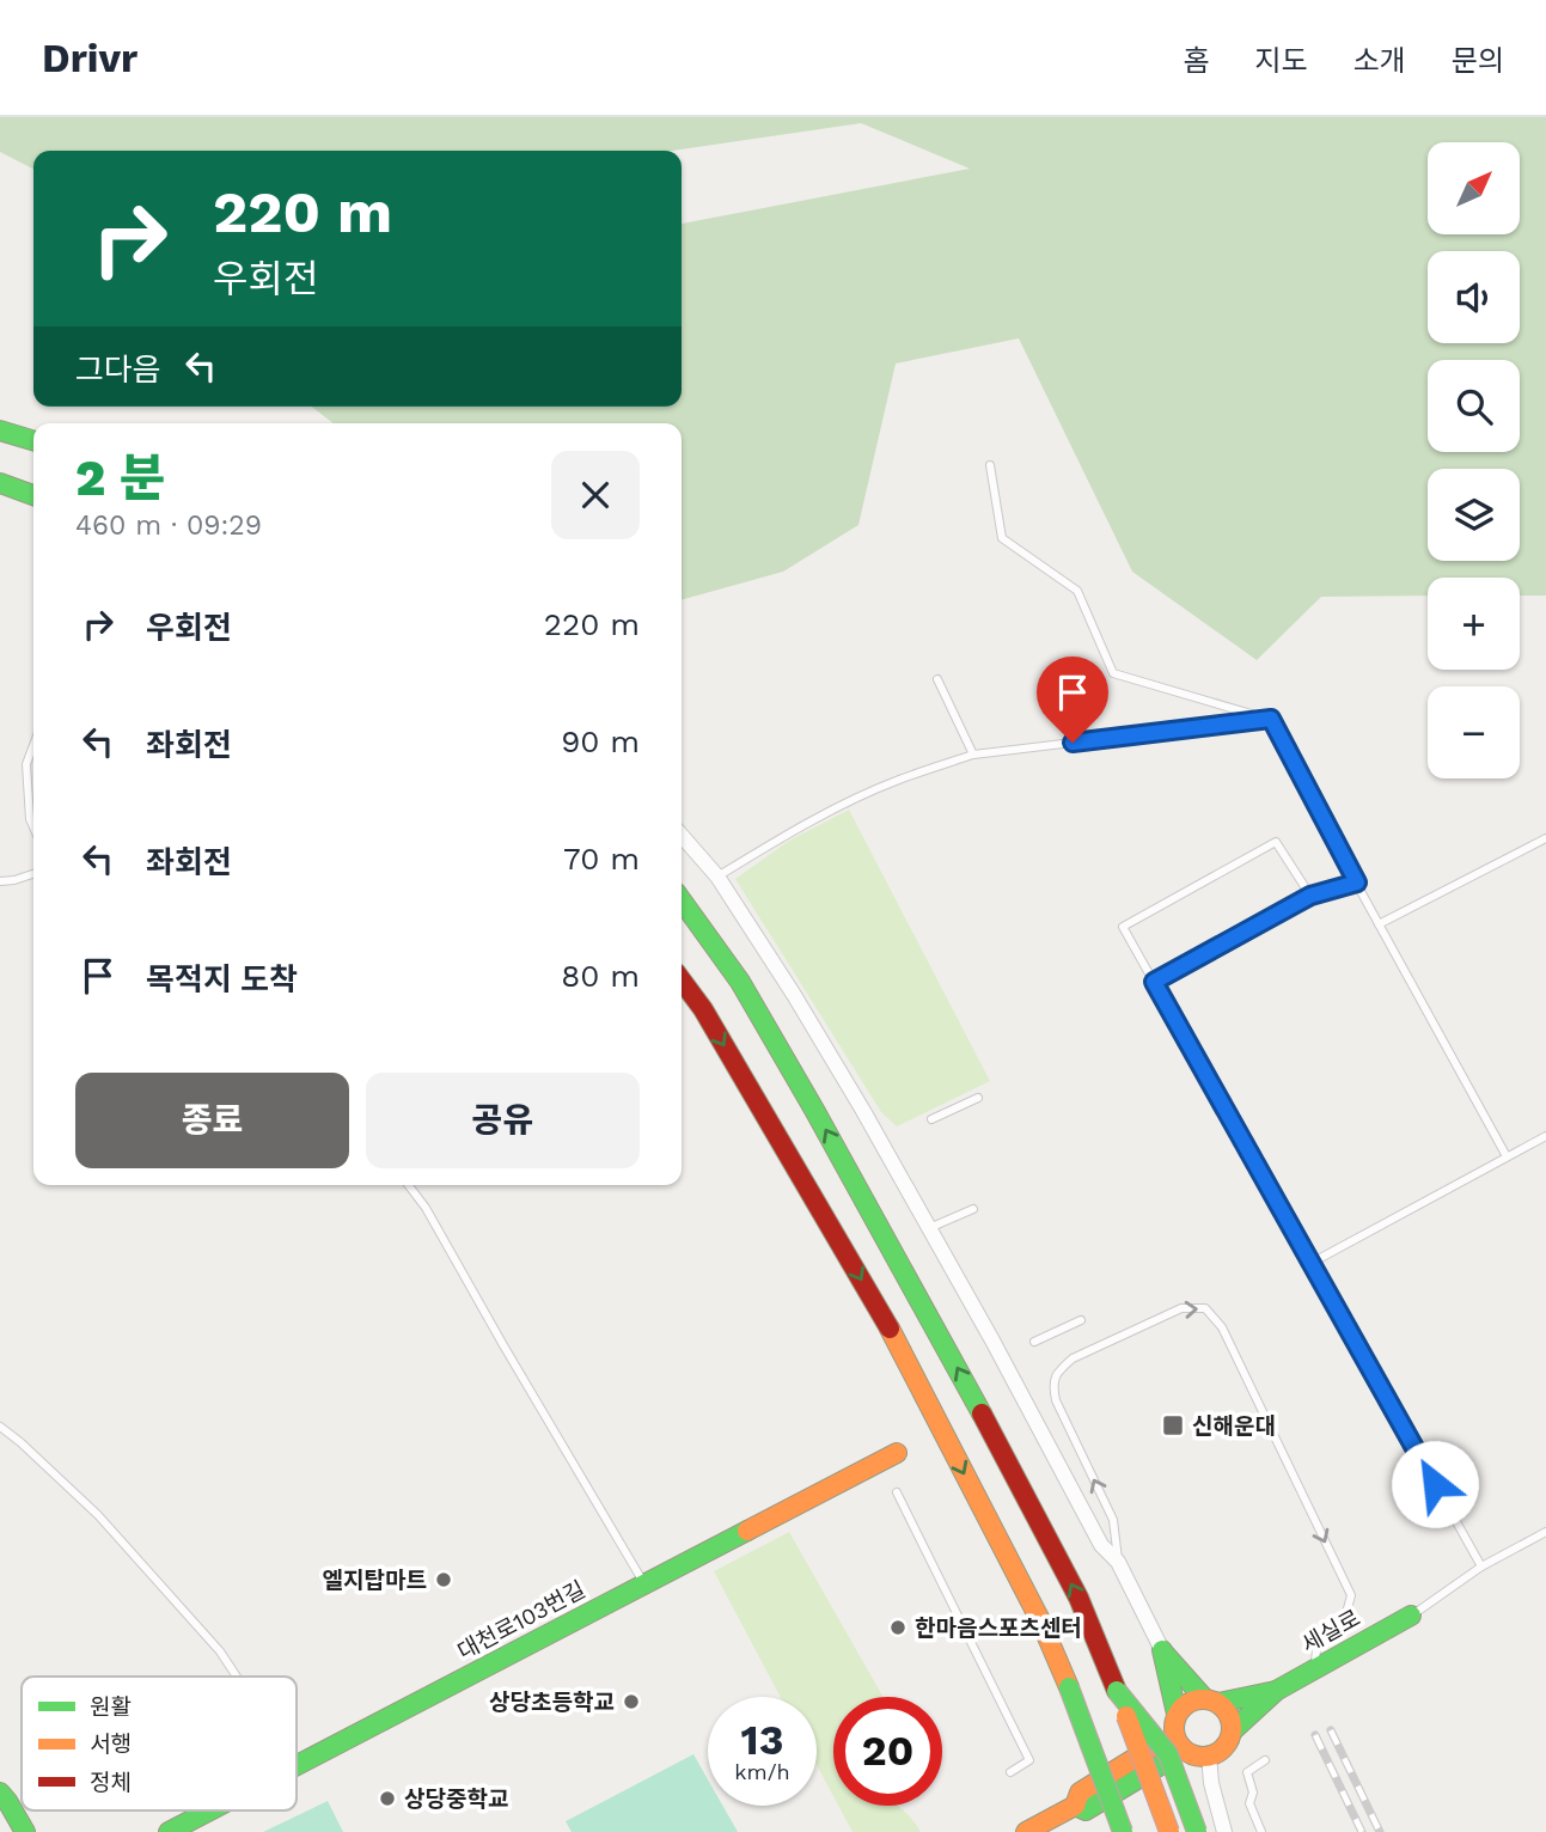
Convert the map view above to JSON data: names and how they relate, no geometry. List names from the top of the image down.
{
  "streets": {
    "main road": ["대천로103번길", "세실로"]
  },
  "places": {
    "transit": ["신해운대"],
    "other": [
      "엘지탑마트",
      "한마음스포츠센터",
      "상당초등학교",
      "상당중학교"
    ]
  },
  "legend": ["원활", "서행", "정체"],
  "north": "top right",
  "page": {
    "header": "Drivr",
    "nav": [
      "홈",
      "지도",
      "소개",
      "문의"
    ],
    "map_buttons": ["+", "−"],
    "turn": ["220 m", "우회전"],
    "then": "그다음",
    "heading": ["2 분", "460 m · 09:29"],
    "list": [
      {
        "name": "우회전",
        "value": "220 m"
      },
      {
        "name": "좌회전",
        "value": "90 m"
      },
      {
        "name": "좌회전",
        "value": "70 m"
      },
      {
        "name": "목적지 도착",
        "value": "80 m"
      }
    ],
    "buttons": ["종료", "공유"],
    "speed": "13 km/h",
    "limit": "20"
  }
}
